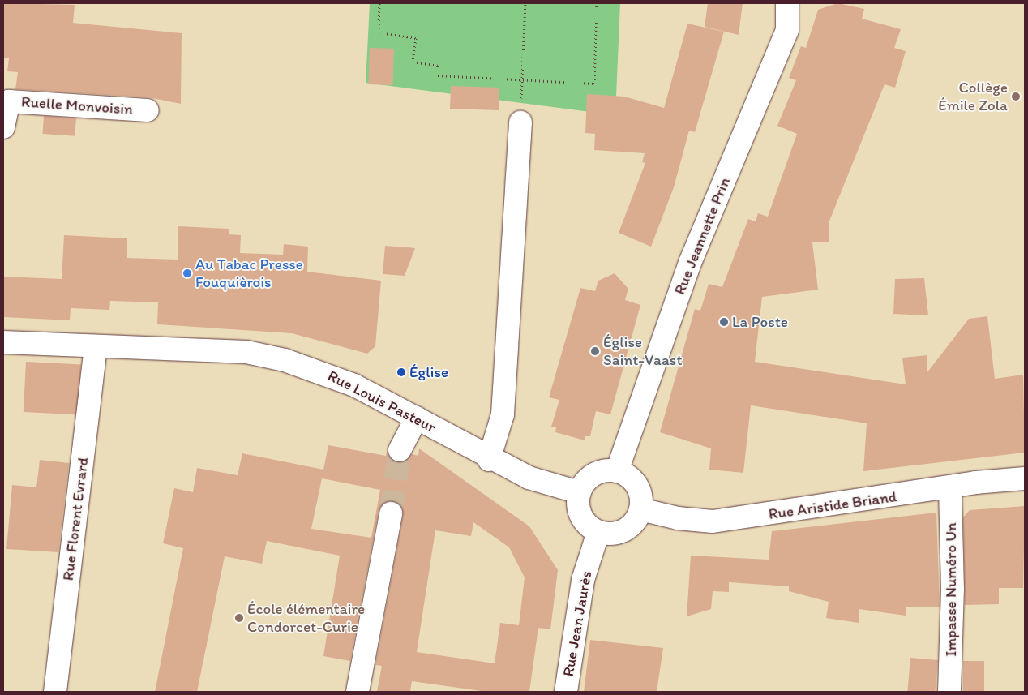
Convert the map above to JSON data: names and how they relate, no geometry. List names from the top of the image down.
{
  "streets": {
    "street": [
      "Ruelle Monvoisin",
      "Rue Jeannette Prin",
      "Rue Louis Pasteur",
      "Rue Aristide Briand",
      "Rue Florent Evrard",
      "Impasse Numéro Un",
      "Rue Jean Jaurès"
    ]
  },
  "crossings": [
    ["Rue Jeannette Prin", "Rue Louis Pasteur"],
    ["Rue Jeannette Prin", "Rue Aristide Briand"],
    ["Rue Jeannette Prin", "Rue Jean Jaurès"],
    ["Rue Louis Pasteur", "Rue Aristide Briand"],
    ["Rue Louis Pasteur", "Rue Florent Evrard"],
    ["Rue Louis Pasteur", "Rue Jean Jaurès"],
    ["Rue Aristide Briand", "Impasse Numéro Un"],
    ["Rue Aristide Briand", "Rue Jean Jaurès"]
  ],
  "places": [
    "Collège Émile Zola",
    "Au Tabac Presse Fouquièrois",
    "La Poste",
    "Église Saint-Vaast",
    "Église",
    "École élémentaire Condorcet-Curie"
  ]
}
